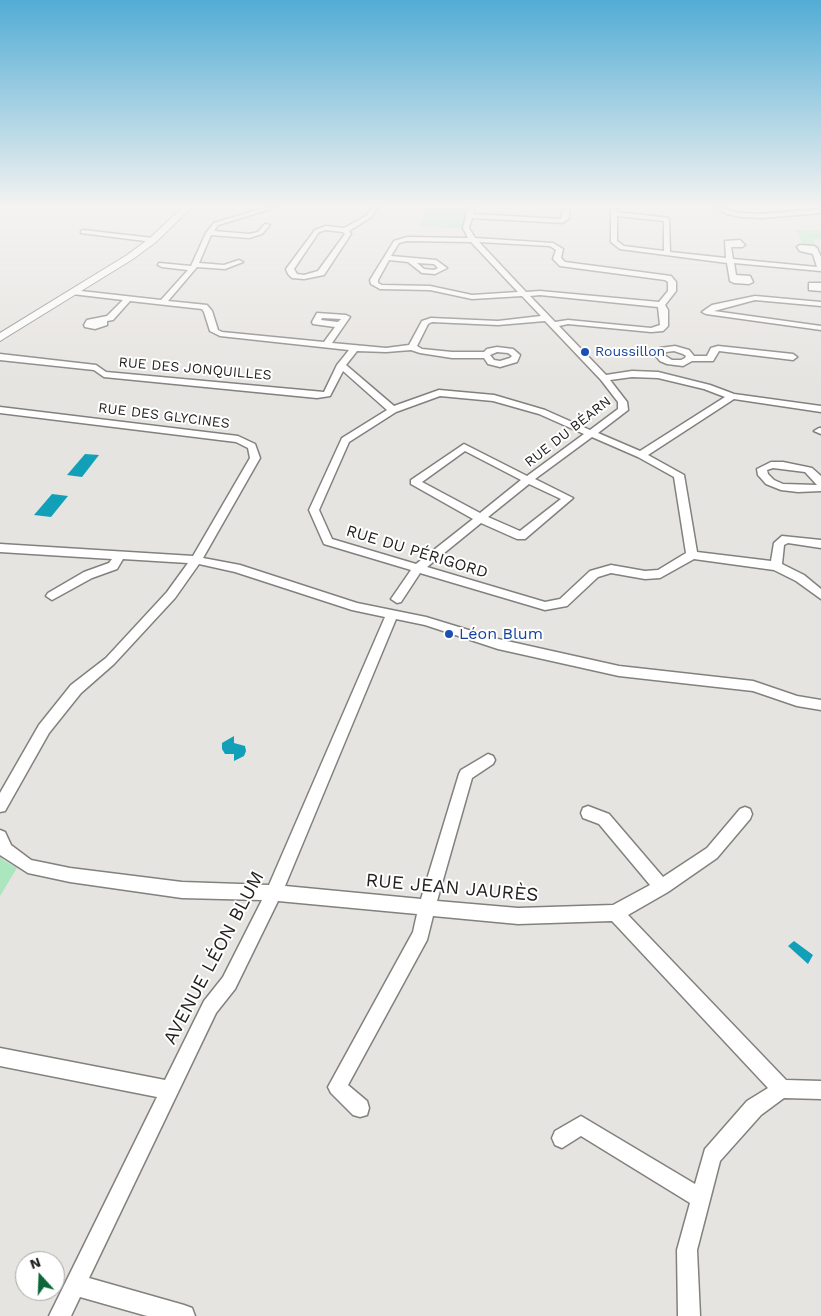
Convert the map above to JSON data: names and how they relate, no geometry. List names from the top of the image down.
{
  "streets": {
    "street": [
      "RUE DES JONQUILLES",
      "RUE DES GLYCINES",
      "RUE DU BÉARN",
      "RUE DU PÉRIGORD",
      "RUE JEAN JAURÈS",
      "AVENUE LÉON BLUM"
    ]
  },
  "crossings": [
    ["RUE DU BÉARN", "RUE DU PÉRIGORD"],
    ["RUE DU BÉARN", "AVENUE LÉON BLUM"],
    ["RUE DU PÉRIGORD", "AVENUE LÉON BLUM"],
    ["RUE JEAN JAURÈS", "AVENUE LÉON BLUM"]
  ],
  "places": ["Roussillon", "Léon Blum"],
  "north": "top"
}
